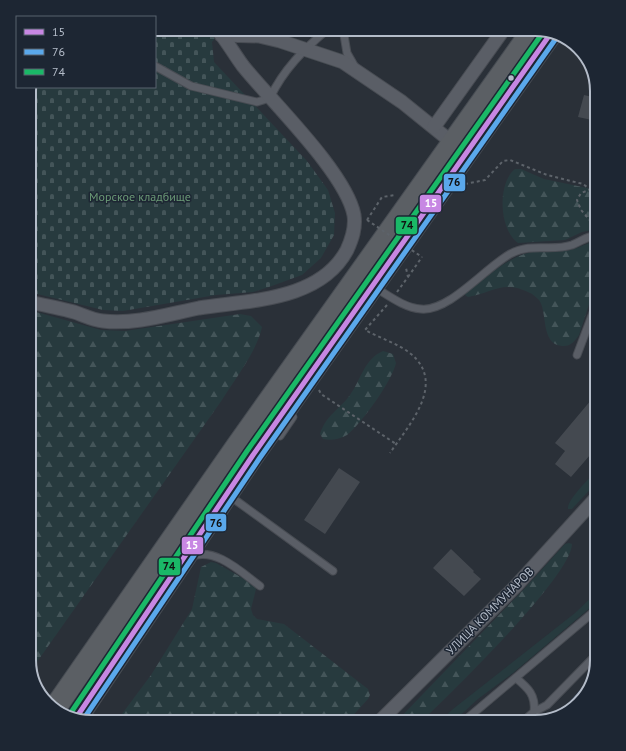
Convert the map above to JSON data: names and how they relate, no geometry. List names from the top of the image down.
{
  "streets": {
    "street": ["УЛИЦА КОММУНАРОВ"]
  },
  "parks": ["Морское кладбище"],
  "lines": ["transit line 74", "transit line 15", "transit line 76"],
  "legend": ["15", "76", "74"]
}
